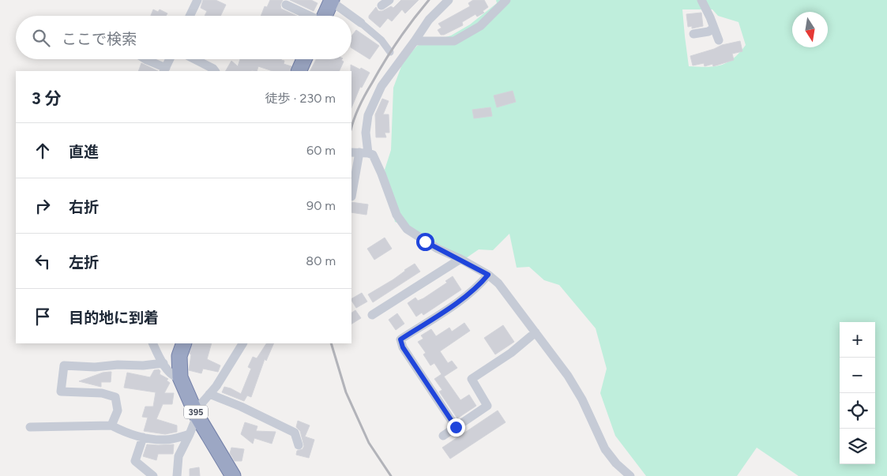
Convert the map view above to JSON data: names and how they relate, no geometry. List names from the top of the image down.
{
  "streets": {
    "highway": ["395"]
  },
  "north": "bottom",
  "page": {
    "search": "ここで検索",
    "heading": ["3 分", "徒歩 · 230 m"],
    "list": [
      ["直進", "60 m"],
      ["右折", "90 m"],
      ["左折", "80 m"],
      "目的地に到着"
    ],
    "map_buttons": ["+", "−"]
  }
}
